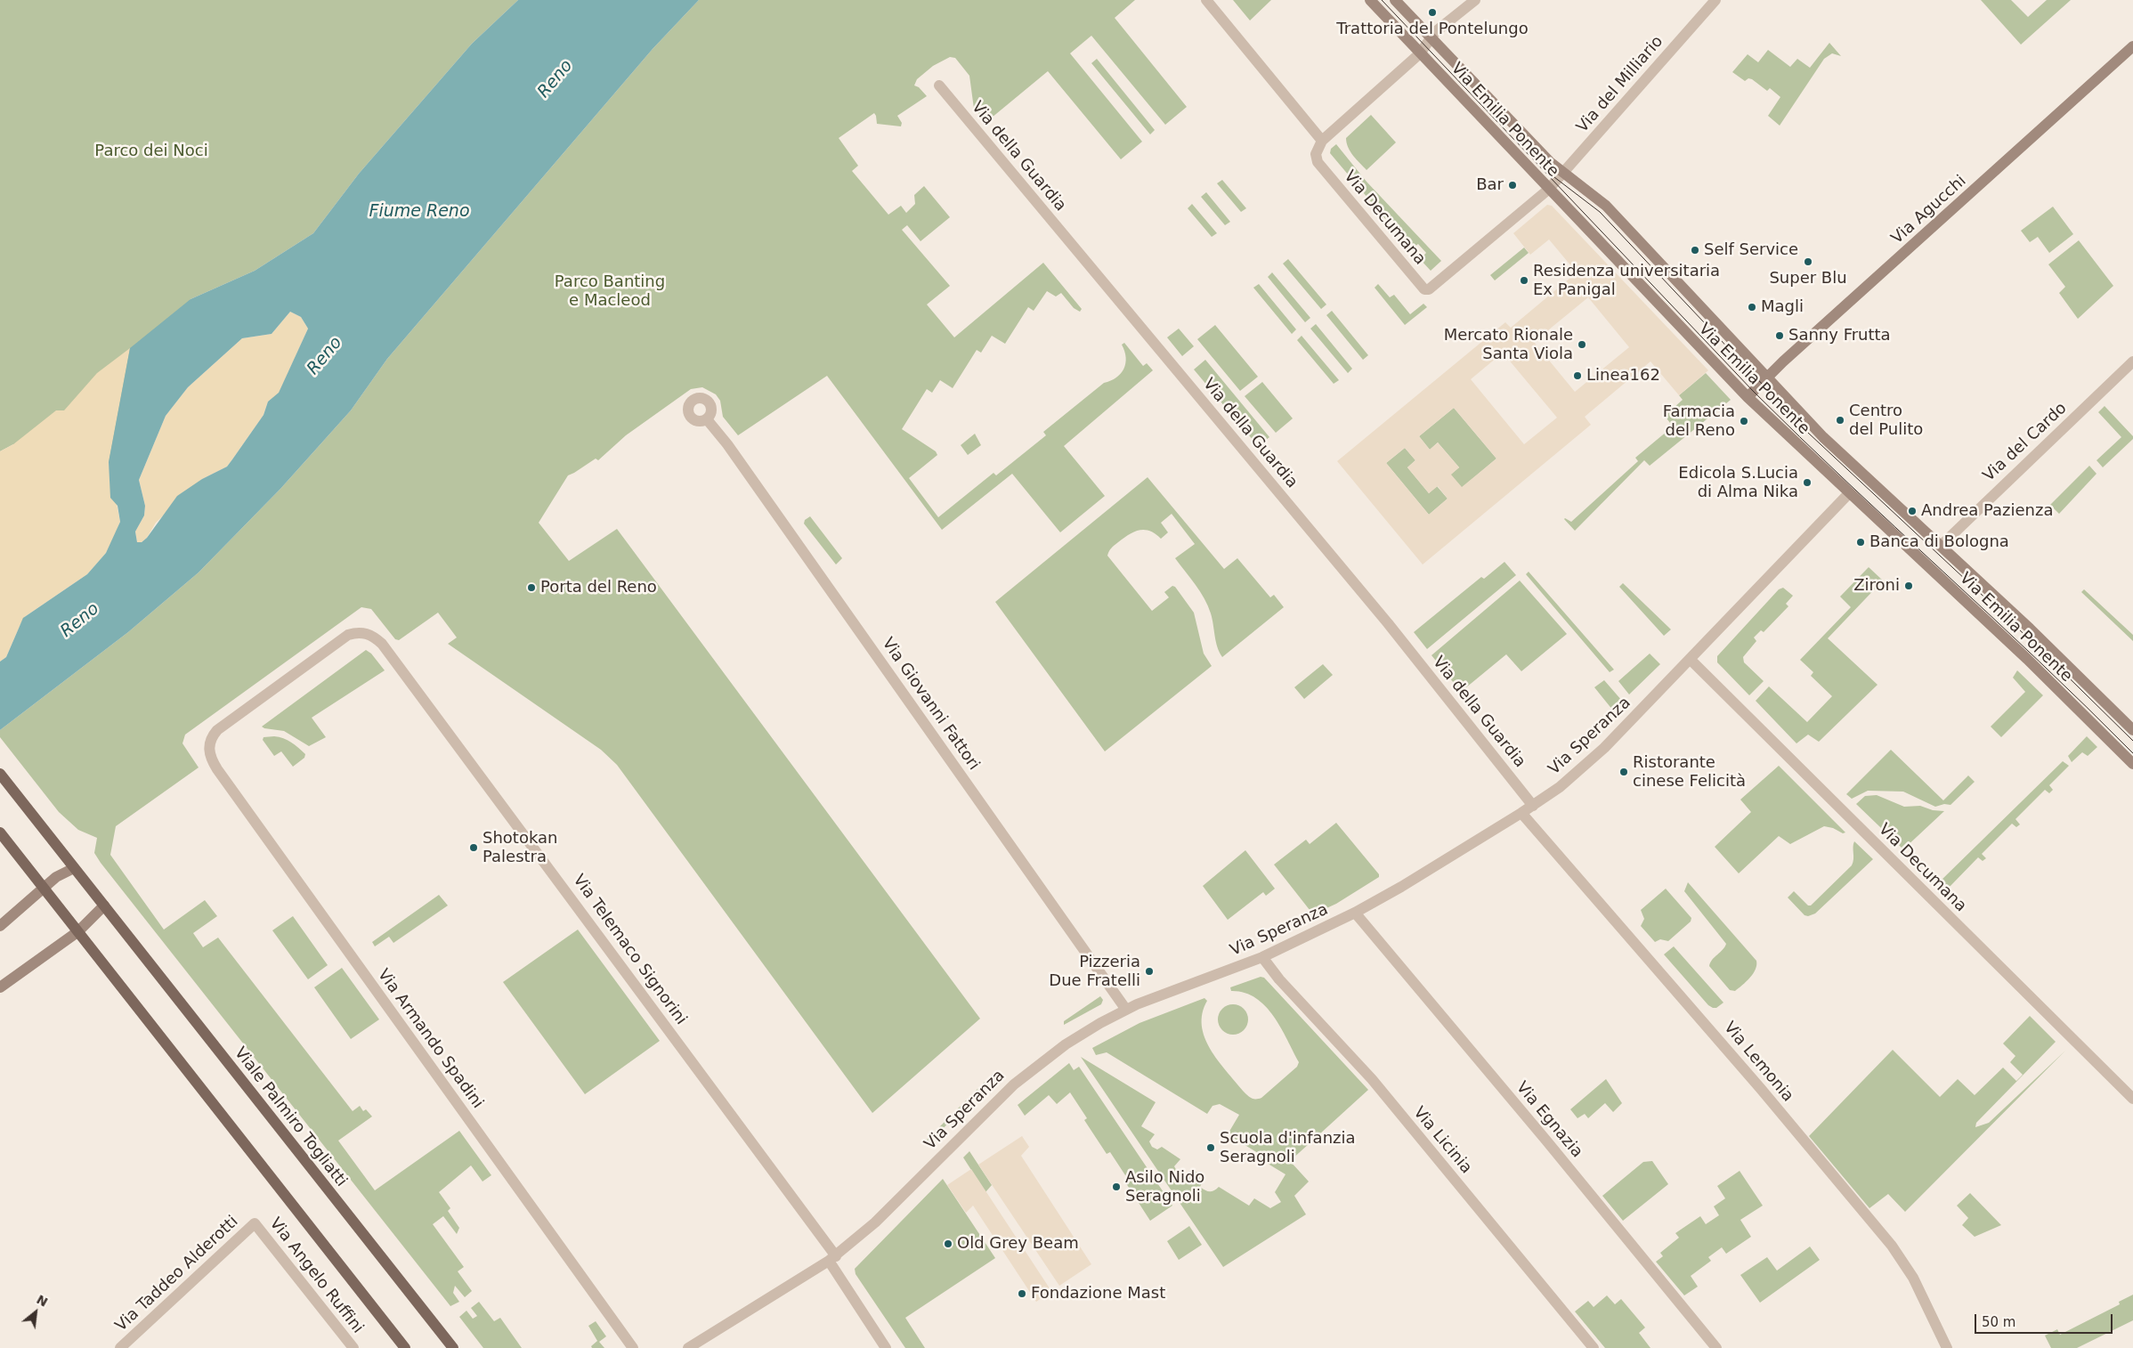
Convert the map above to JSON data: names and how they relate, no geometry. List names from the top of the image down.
{
  "streets": {
    "main road": ["Via Emilia Ponente", "Via Agucchi", "Viale Palmiro Togliatti"],
    "street": [
      "Via del Milliario",
      "Via della Guardia",
      "Via Decumana",
      "Via del Cardo",
      "Via Giovanni Fattori",
      "Via Speranza",
      "Via Telemaco Signorini",
      "Via Armando Spadini",
      "Via Lemonia",
      "Via Egnazia",
      "Via Licinia",
      "Via Taddeo Alderotti",
      "Via Angelo Ruffini"
    ]
  },
  "crossings": [
    ["Via del Milliario", "Via Emilia Ponente"],
    ["Via del Milliario", "Via Decumana"],
    ["Via Emilia Ponente", "Via Agucchi"],
    ["Via Emilia Ponente", "Via Decumana"],
    ["Via Emilia Ponente", "Via del Cardo"],
    ["Via Emilia Ponente", "Via Speranza"],
    ["Via della Guardia", "Via Speranza"],
    ["Via Decumana", "Via Speranza"],
    ["Via Giovanni Fattori", "Via Speranza"],
    ["Via Speranza", "Via Telemaco Signorini"],
    ["Via Speranza", "Via Lemonia"],
    ["Via Speranza", "Via Egnazia"],
    ["Via Speranza", "Via Licinia"],
    ["Via Telemaco Signorini", "Via Armando Spadini"],
    ["Via Taddeo Alderotti", "Via Angelo Ruffini"]
  ],
  "water": ["Reno", "Fiume Reno"],
  "parks": ["Parco dei Noci", "Parco Banting e Macleod"],
  "places": [
    "Trattoria del Pontelungo",
    "Bar",
    "Self Service",
    "Super Blu",
    "Residenza universitaria Ex Panigal",
    "Magli",
    "Sanny Frutta",
    "Mercato Rionale Santa Viola",
    "Linea162",
    "Centro del Pulito",
    "Farmacia del Reno",
    "Edicola S.Lucia di Alma Nika",
    "Andrea Pazienza",
    "Banca di Bologna",
    "Zironi",
    "Porta del Reno",
    "Ristorante cinese Felicità",
    "Shotokan Palestra",
    "Pizzeria Due Fratelli",
    "Scuola d'infanzia Seragnoli",
    "Asilo Nido Seragnoli",
    "Old Grey Beam",
    "Fondazione Mast"
  ],
  "scale_bar": "50 m",
  "north": "top right"
}
